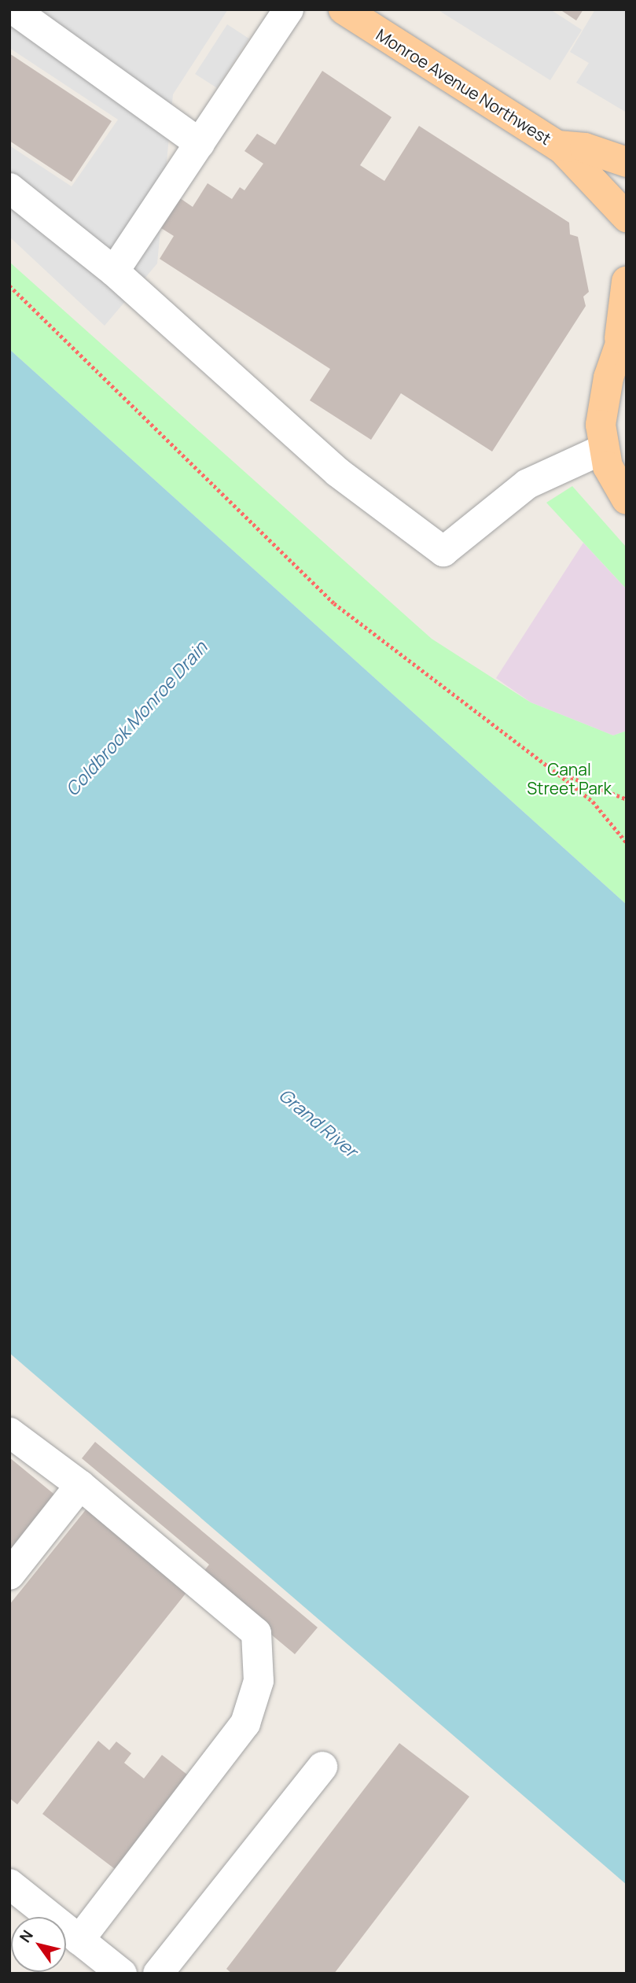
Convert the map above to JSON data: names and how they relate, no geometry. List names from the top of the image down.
{
  "streets": {
    "main road": ["Monroe Avenue Northwest"]
  },
  "water": ["Coldbrook Monroe Drain", "Grand River"],
  "parks": ["Canal Street Park"],
  "north": "top left"
}
